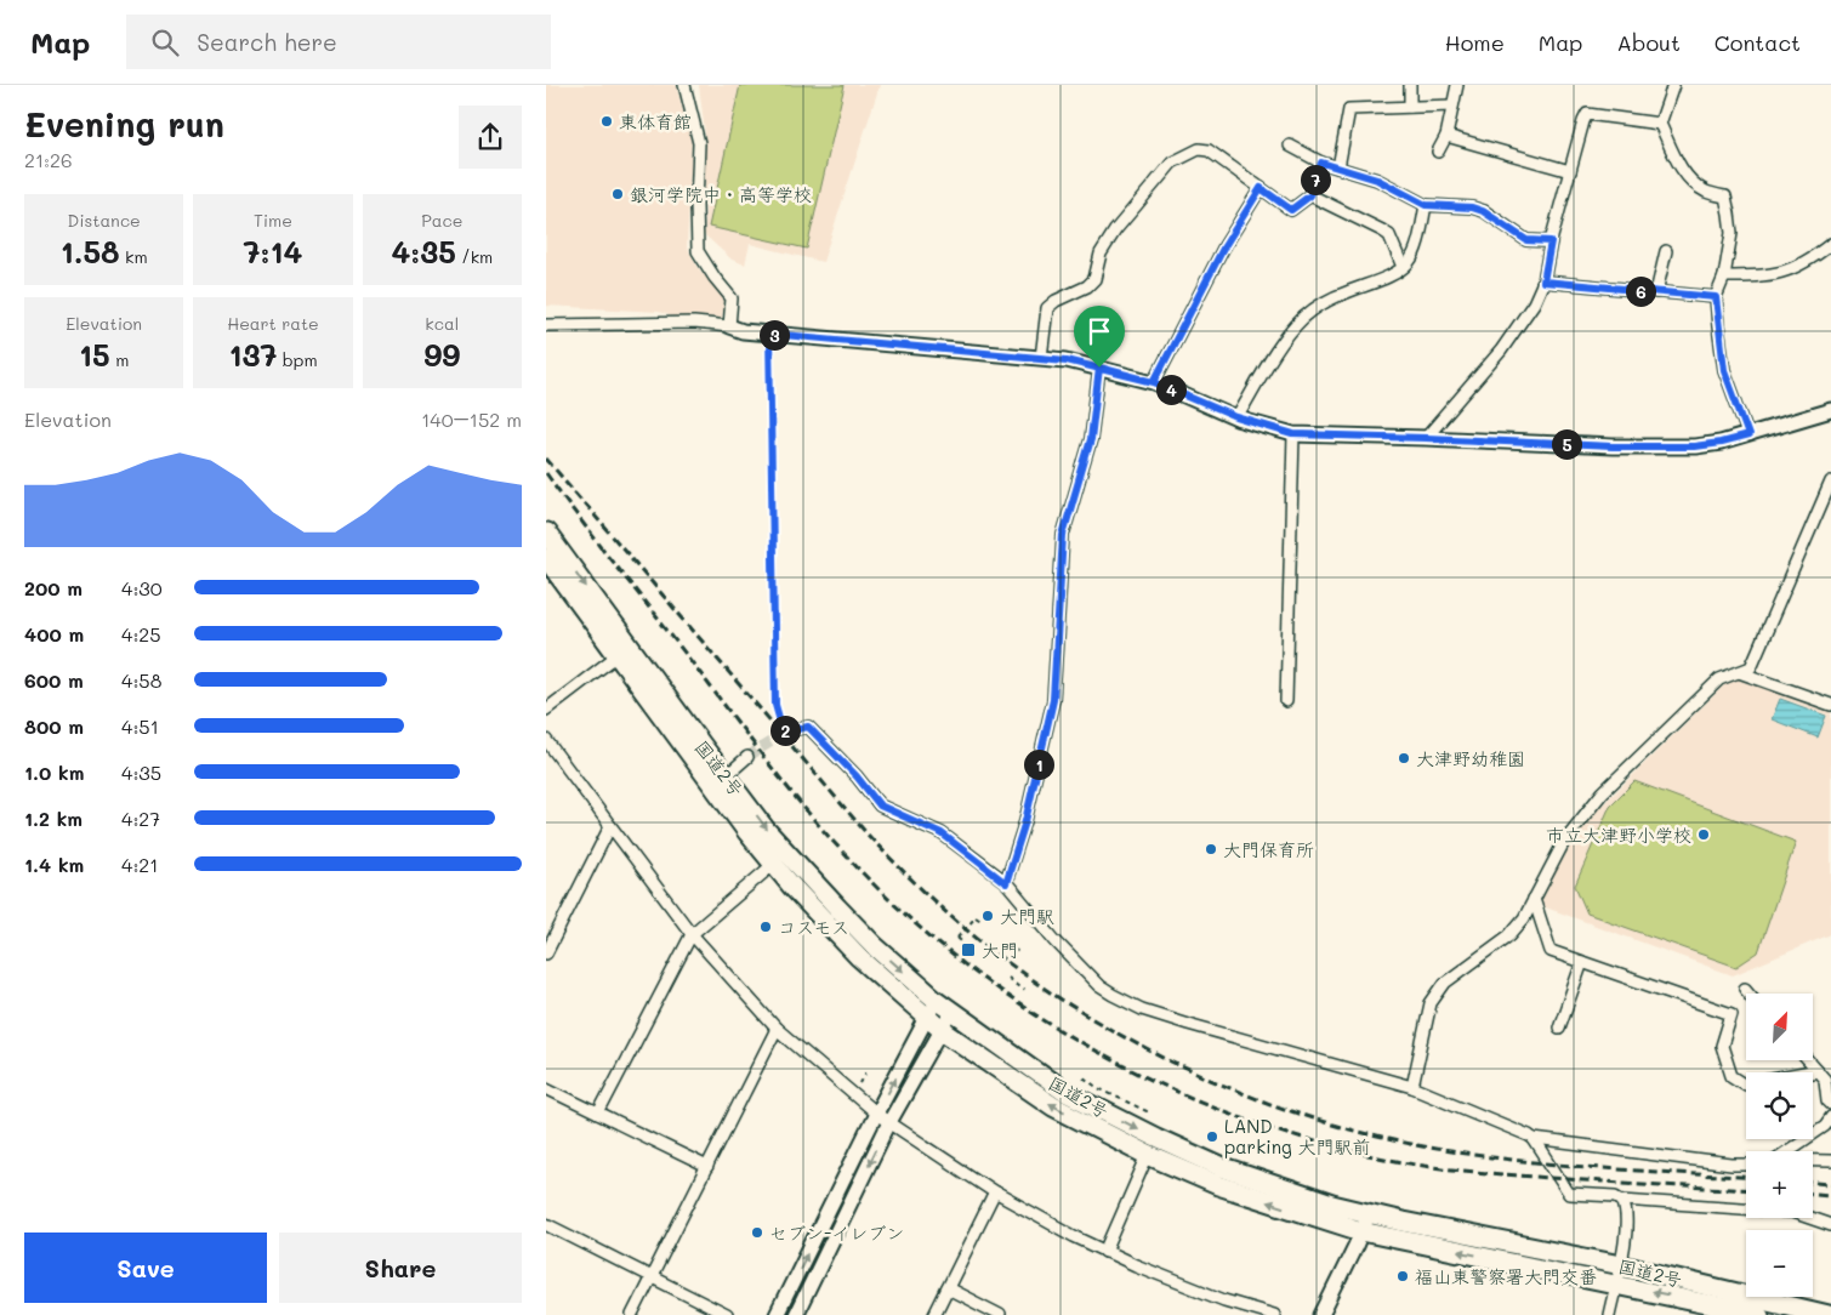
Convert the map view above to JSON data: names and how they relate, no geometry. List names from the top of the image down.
{
  "streets": {
    "highway": ["国道2号"]
  },
  "places": {
    "other": [
      "東体育館",
      "銀河学院中・高等学校",
      "大津野幼稚園",
      "市立大津野小学校",
      "大門保育所",
      "大門駅",
      "コスモス",
      "LAND parking 大門駅前",
      "セブン-イレブン",
      "福山東警察署大門交番"
    ],
    "transit": ["大門"]
  },
  "north": "top right",
  "page": {
    "header": "Map",
    "search": "Search here",
    "nav": [
      "Home",
      "Map",
      "About",
      "Contact"
    ],
    "heading": ["Evening run", "21:26"],
    "pins": [
      "7",
      "6",
      "3",
      "4",
      "5",
      "2",
      "1"
    ],
    "stats": [
      ["Distance", "1.58 km"],
      ["Time", "7:14"],
      ["Pace", "4:35 /km"],
      ["Elevation", "15 m"],
      ["Heart rate", "137 bpm"],
      ["kcal", "99"]
    ],
    "chart": ["Elevation", "140–152 m"],
    "list": [
      {
        "name": "200 m",
        "note": "4:30"
      },
      {
        "name": "400 m",
        "note": "4:25"
      },
      {
        "name": "600 m",
        "note": "4:58"
      },
      {
        "name": "800 m",
        "note": "4:51"
      },
      {
        "name": "1.0 km",
        "note": "4:35"
      },
      {
        "name": "1.2 km",
        "note": "4:27"
      },
      {
        "name": "1.4 km",
        "note": "4:21"
      }
    ],
    "map_buttons": ["+", "−"],
    "buttons": ["Save", "Share"]
  }
}
